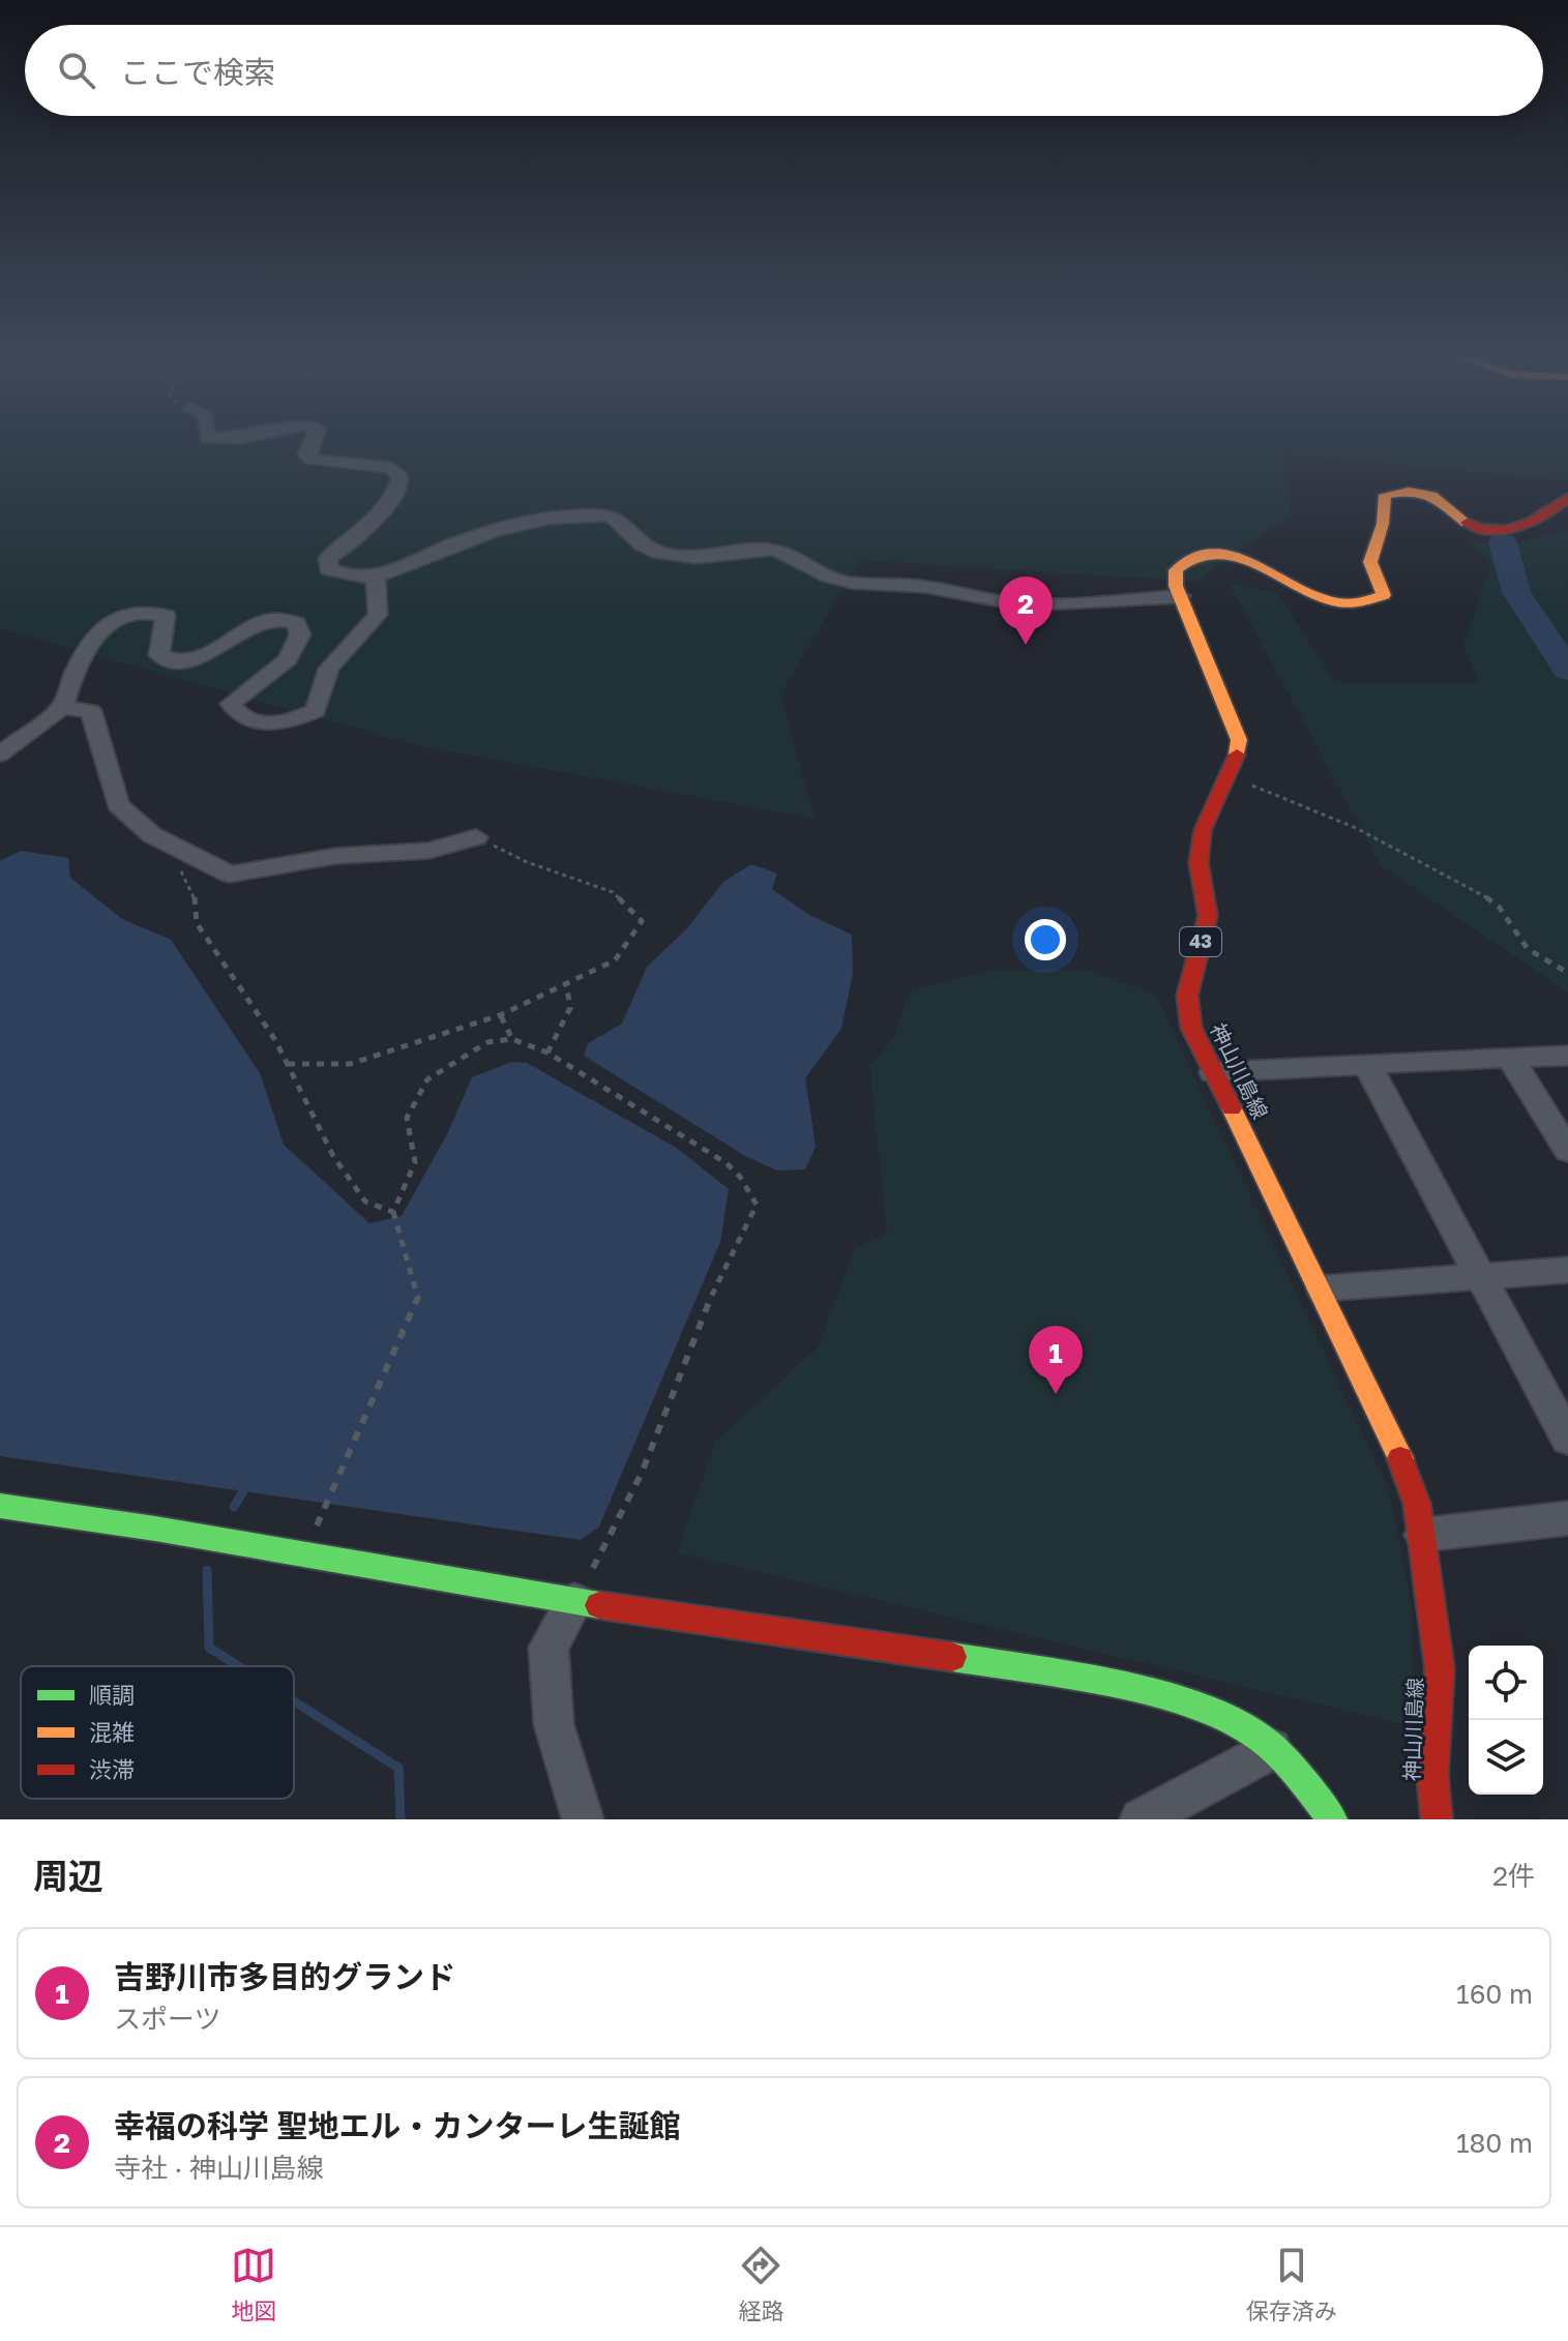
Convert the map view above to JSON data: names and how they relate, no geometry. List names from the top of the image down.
{
  "streets": {
    "main road": ["43", "神山川島線"]
  },
  "legend": ["順調", "混雑", "渋滞"],
  "page": {
    "search": "ここで検索",
    "pins": ["2", "1"],
    "heading": ["周辺", "2件"],
    "list": [
      {
        "mark": "1",
        "name": "吉野川市多目的グランド",
        "note": "スポーツ",
        "value": "160 m"
      },
      {
        "mark": "2",
        "name": "幸福の科学 聖地エル・カンターレ生誕館",
        "note": "寺社 · 神山川島線",
        "value": "180 m"
      }
    ],
    "nav": ["地図", "経路", "保存済み"]
  }
}
